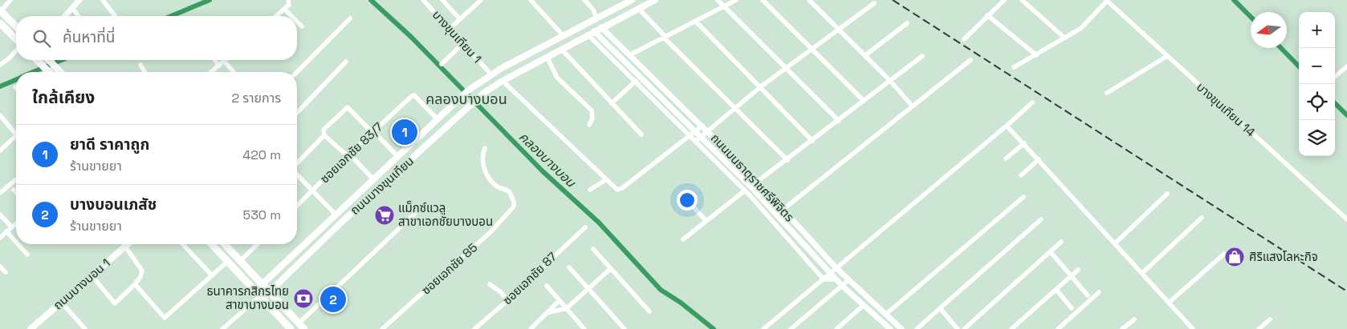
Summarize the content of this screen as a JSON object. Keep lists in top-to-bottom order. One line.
{"streets":{"main road":["ถนนบางขุนเทียน","ถนนบางบอน 1"],"street":["บางขุนเทียน 1","บางขุนเทียน 14","ซอยเอกชัย 83/7","ถนนมนธาตุราชศรีพิจิตร","ซอยเอกชัย 85","ซอยเอกชัย 87"]},"crossings":[["บางขุนเทียน 1","ถนนบางขุนเทียน"],["ซอยเอกชัย 83/7","ถนนบางขุนเทียน"],["ถนนมนธาตุราชศรีพิจิตร","ถนนบางขุนเทียน"]],"districts":["คลองบางบอน"],"water":["คลองบางบอน"],"places":{"supermarket":["แม็กซ์แวลู สาขาเอกชัยบางบอน"],"shop":["ศิริแสงโลหะกิจ"],"bank":["ธนาคารกสิกรไทย สาขาบางบอน"]},"north":"left","page":{"map_buttons":["+","−"],"search":"ค้นหาที่นี่","heading":["ใกล้เคียง","2 รายการ"],"pins":["1","2"],"list":[{"mark":"1","name":"ยาดี ราคาถูก","note":"ร้านขายยา","value":"420 m"},{"mark":"2","name":"บางบอนเภสัช","note":"ร้านขายยา","value":"530 m"}]}}
